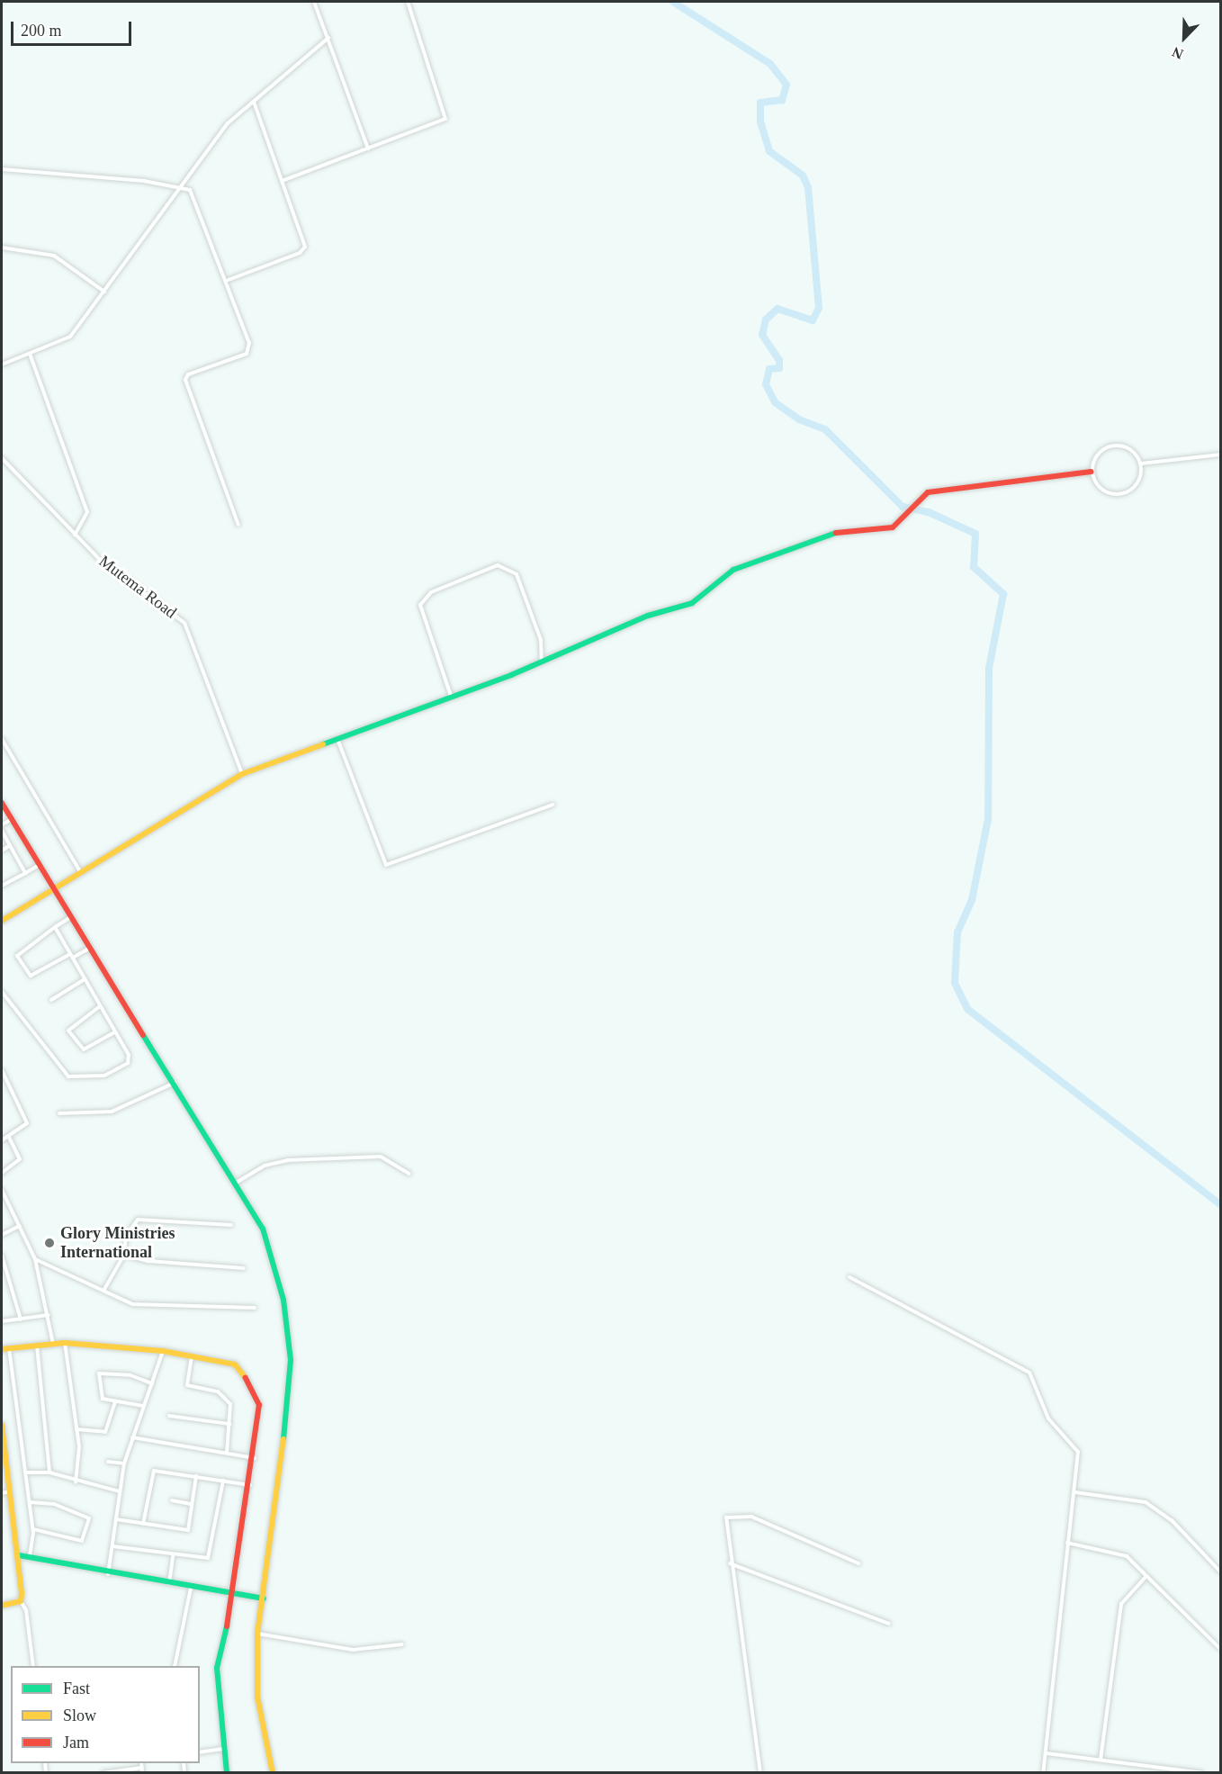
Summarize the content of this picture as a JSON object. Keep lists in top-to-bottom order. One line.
{"streets":{"street":["Mutema Road"]},"places":["Glory Ministries International"],"legend":["Fast","Slow","Jam"],"scale_bar":"200 m","north":"bottom left"}
